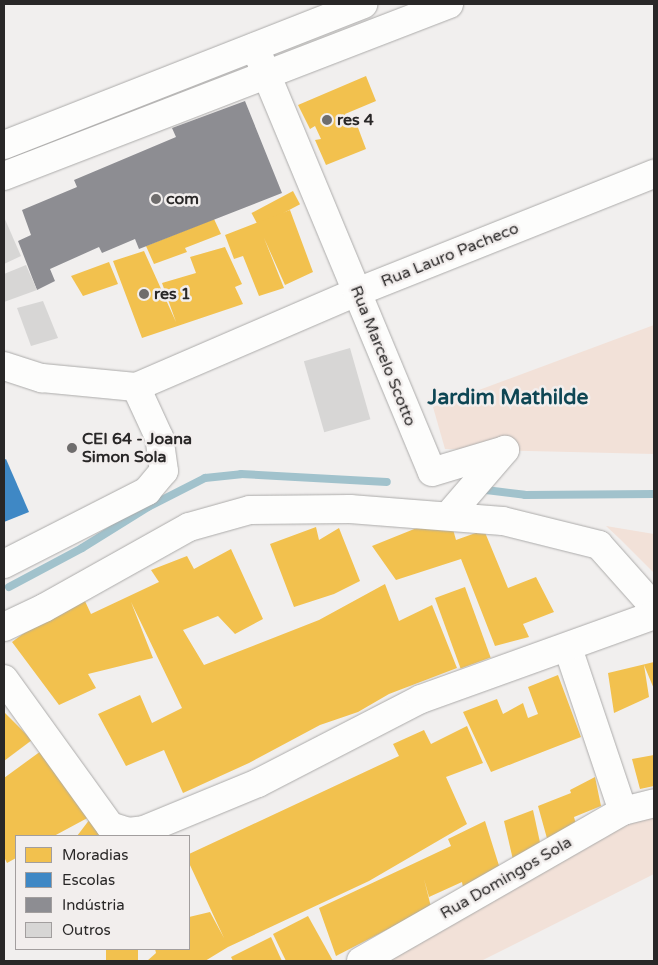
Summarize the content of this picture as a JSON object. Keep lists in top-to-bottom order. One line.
{"streets":{"street":["Rua Lauro Pacheco","Rua Marcelo Scotto","Rua Domingos Sola"]},"crossings":[["Rua Lauro Pacheco","Rua Marcelo Scotto"]],"districts":["Jardim Mathilde"],"places":["res 4","com","res 1","CEI 64 - Joana Simon Sola"],"legend":["Moradias","Escolas","Indústria","Outros"]}
